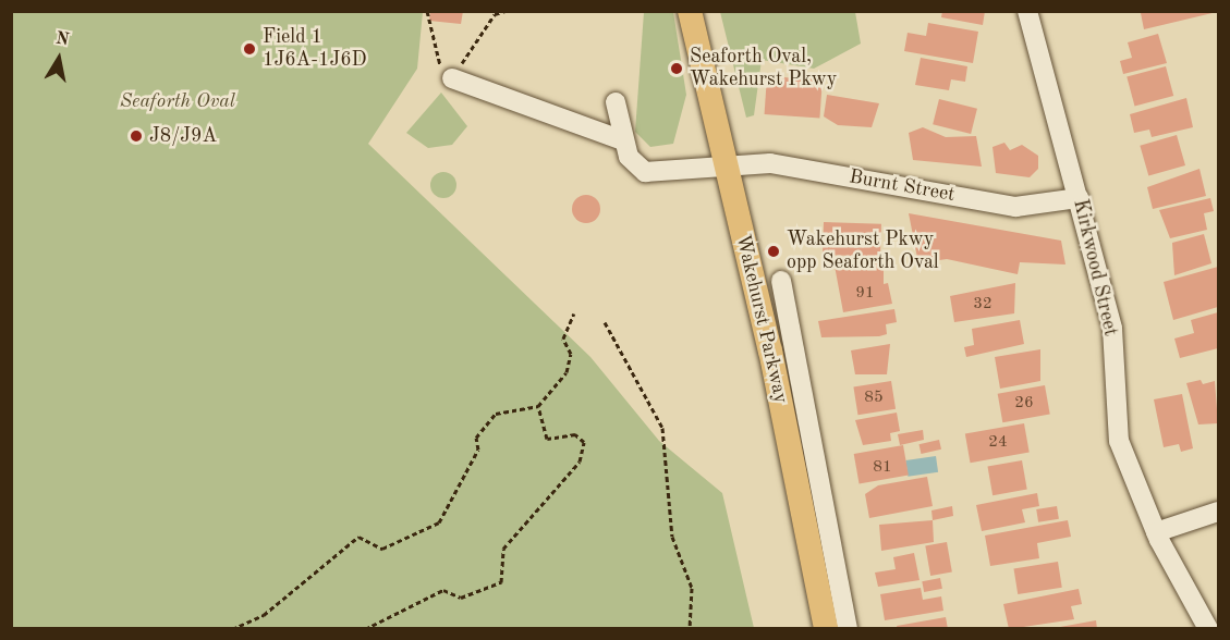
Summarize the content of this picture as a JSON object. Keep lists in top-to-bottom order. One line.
{"streets":{"main road":["Wakehurst Parkway"],"street":["Burnt Street","Kirkwood Street"]},"crossings":[["Burnt Street","Kirkwood Street"],["Burnt Street","Wakehurst Parkway"]],"parks":["Seaforth Oval"],"places":["Field 1 1J6A-1J6D","Seaforth Oval, Wakehurst Pkwy","J8/J9A","Wakehurst Pkwy opp Seaforth Oval"],"house_numbers":["91","32","85","26","24","81"],"north":"top"}
